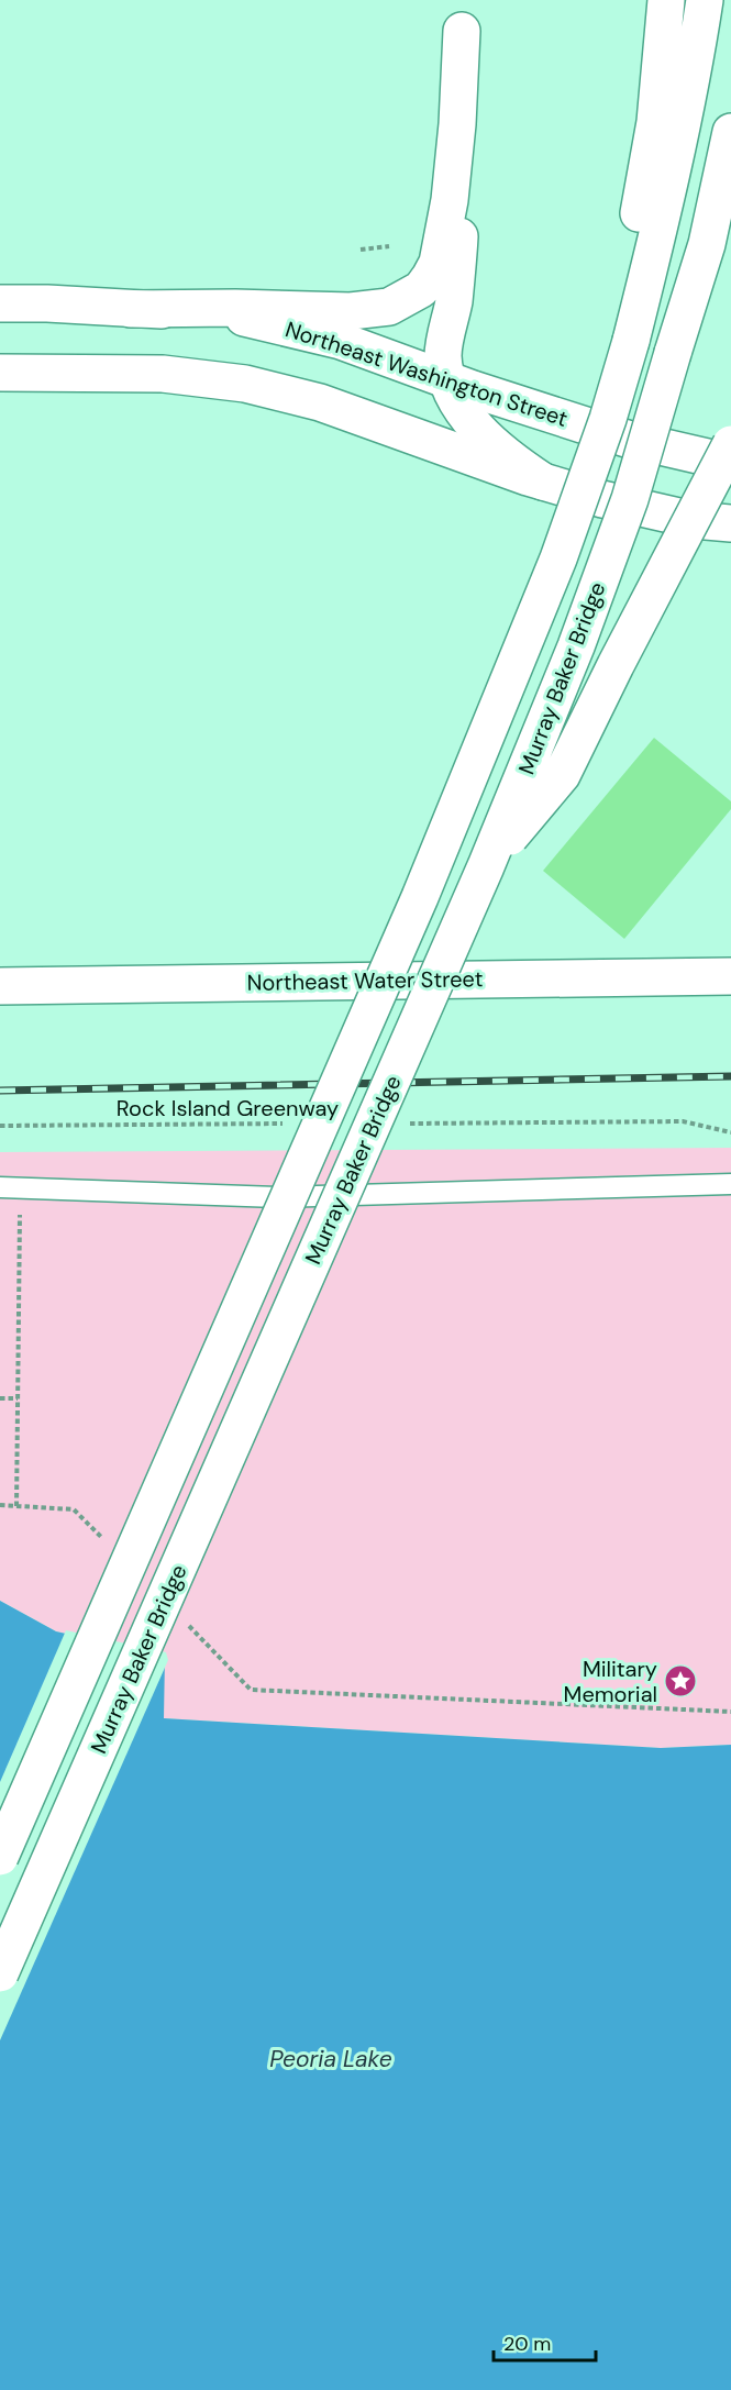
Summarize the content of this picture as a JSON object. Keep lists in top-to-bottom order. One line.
{"streets":{"main road":["Northeast Washington Street","Murray Baker Bridge","Northeast Water Street"],"path":["Rock Island Greenway"]},"water":["Peoria Lake"],"places":{"place":["Military Memorial"]},"scale_bar":"20 m"}
